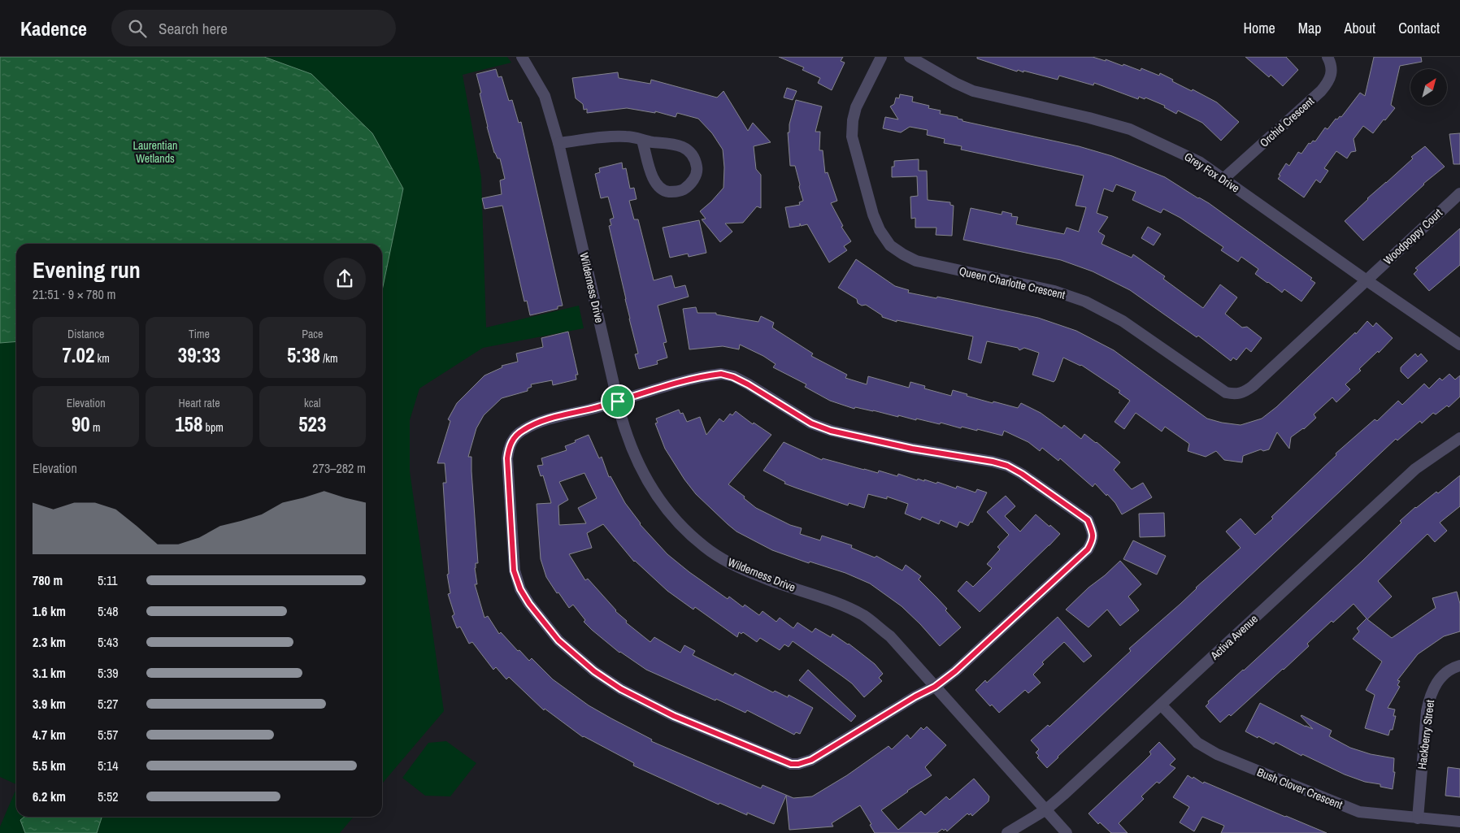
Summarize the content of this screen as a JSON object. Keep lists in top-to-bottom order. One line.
{"streets":{"street":["Orchid Crescent","Grey Fox Drive","Woodpoppy Court","Queen Charlotte Crescent","Wilderness Drive","Activa Avenue","Hackberry Street","Bush Clover Crescent"]},"crossings":[["Orchid Crescent","Grey Fox Drive"],["Grey Fox Drive","Woodpoppy Court"],["Grey Fox Drive","Queen Charlotte Crescent"],["Woodpoppy Court","Queen Charlotte Crescent"],["Wilderness Drive","Activa Avenue"],["Activa Avenue","Bush Clover Crescent"],["Hackberry Street","Bush Clover Crescent"]],"parks":["Laurentian Wetlands"],"north":"top right","page":{"header":"Kadence","search":"Search here","nav":["Home","Map","About","Contact"],"heading":["Evening run","21:51 · 9 × 780 m"],"stats":[["Distance","7.02 km"],["Time","39:33"],["Pace","5:38 /km"],["Elevation","90 m"],["Heart rate","158 bpm"],["kcal","523"]],"chart":["Elevation","273–282 m"],"list":[{"name":"780 m","note":"5:11"},{"name":"1.6 km","note":"5:48"},{"name":"2.3 km","note":"5:43"},{"name":"3.1 km","note":"5:39"},{"name":"3.9 km","note":"5:27"},{"name":"4.7 km","note":"5:57"},{"name":"5.5 km","note":"5:14"},{"name":"6.2 km","note":"5:52"}]}}
